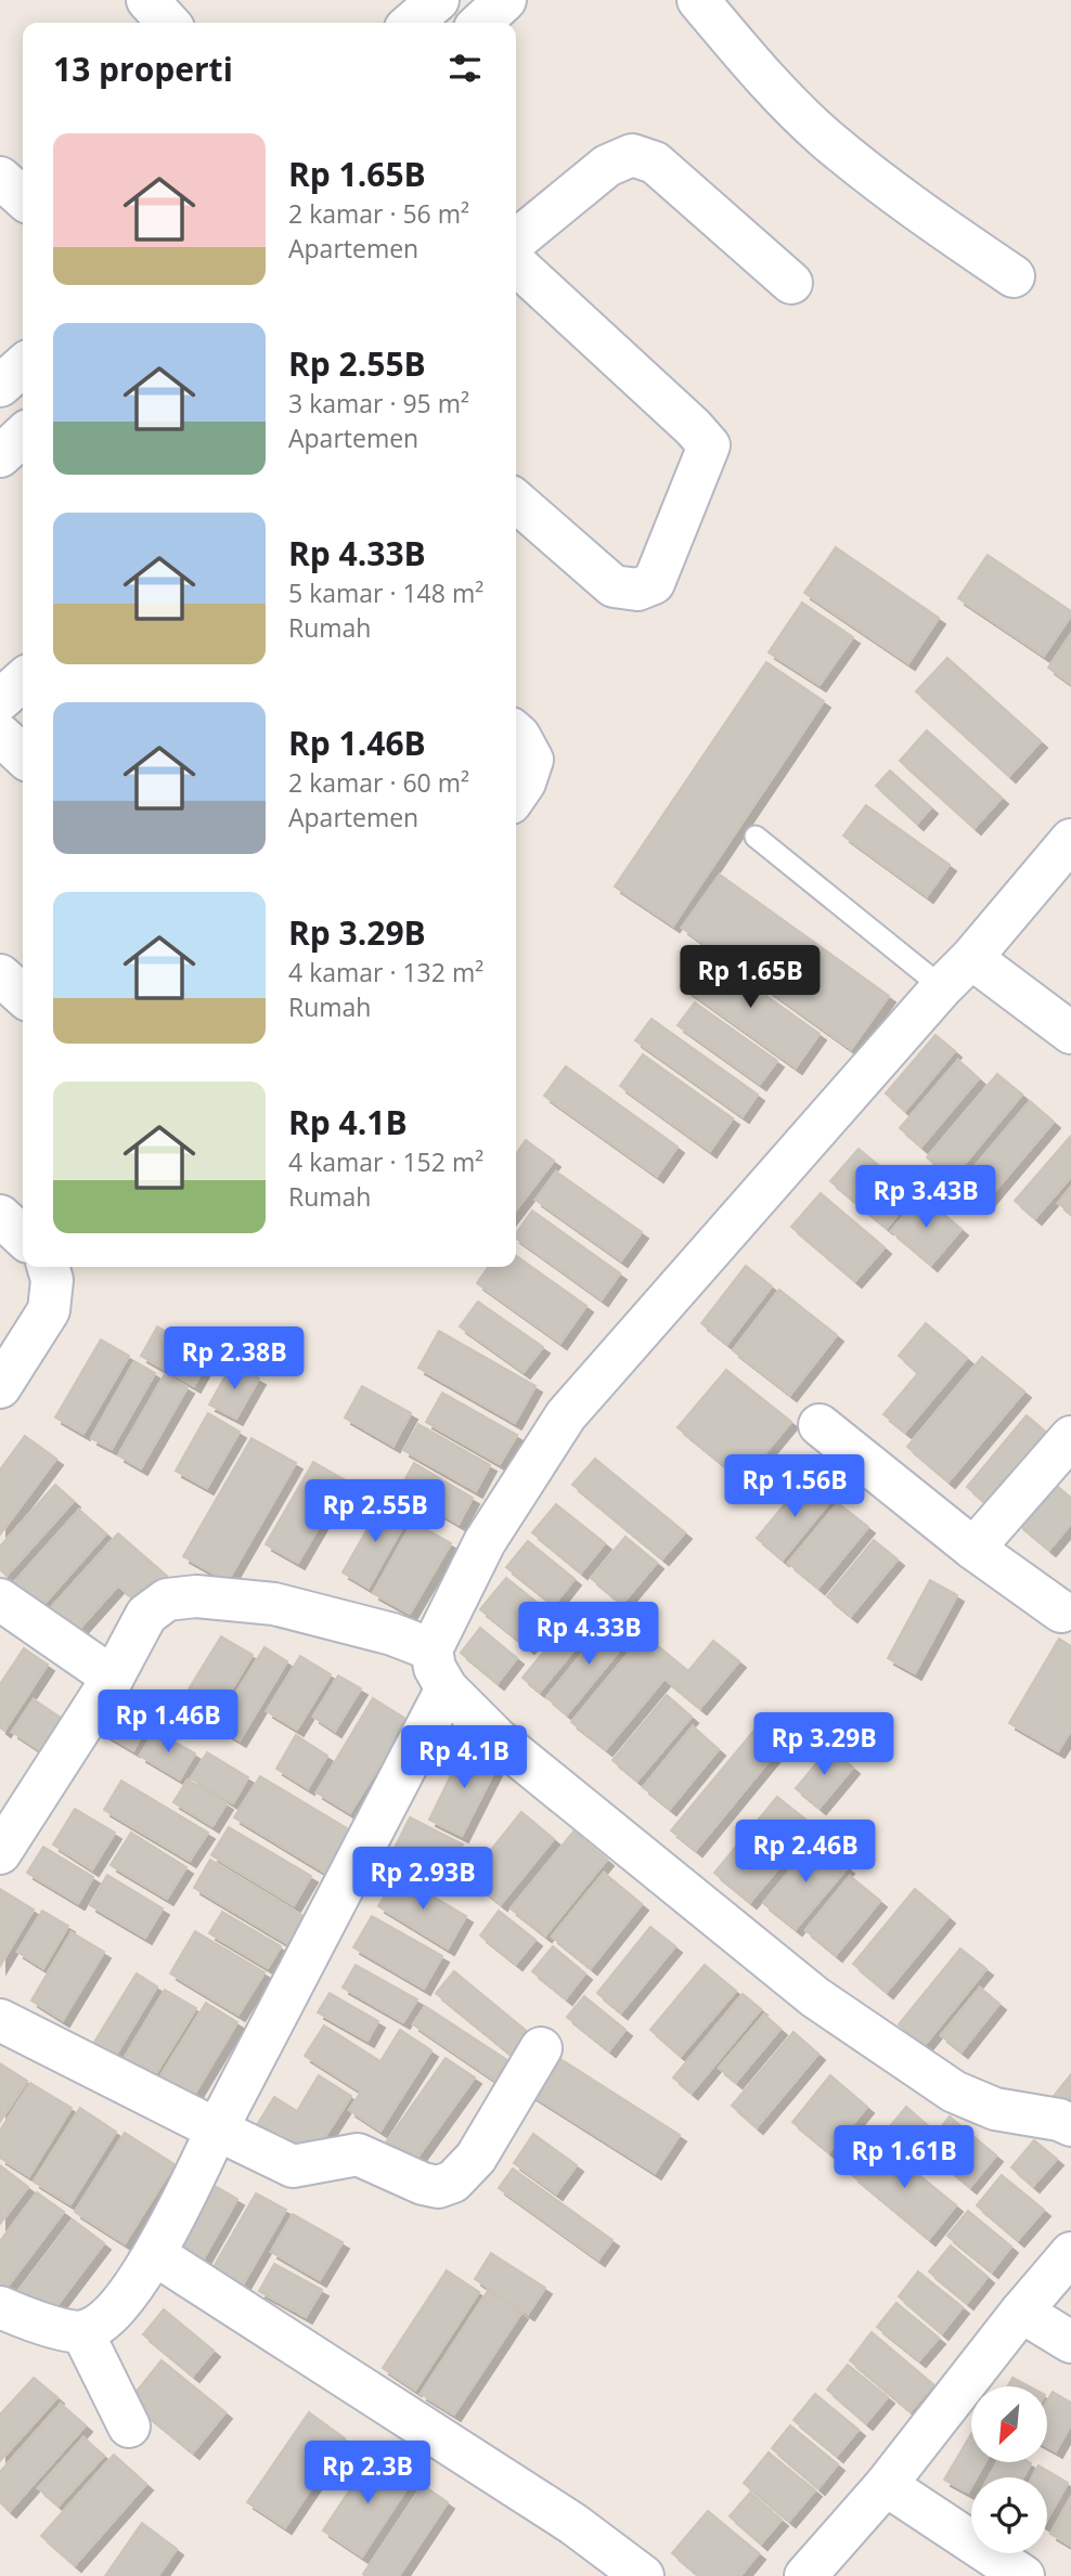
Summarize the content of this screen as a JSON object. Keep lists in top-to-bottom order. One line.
{"north":"bottom left","page":{"heading":"13 properti","list":[{"name":"Rp 1.65B","note":"2 kamar · 56 m² · Apartemen"},{"name":"Rp 2.55B","note":"3 kamar · 95 m² · Apartemen"},{"name":"Rp 4.33B","note":"5 kamar · 148 m² · Rumah"},{"name":"Rp 1.46B","note":"2 kamar · 60 m² · Apartemen"},{"name":"Rp 3.29B","note":"4 kamar · 132 m² · Rumah"},{"name":"Rp 4.1B","note":"4 kamar · 152 m² · Rumah"}],"price":["Rp 1.65B","Rp 3.43B","Rp 2.38B","Rp 1.56B","Rp 2.55B","Rp 4.33B","Rp 1.46B","Rp 3.29B","Rp 4.1B","Rp 2.46B","Rp 2.93B","Rp 1.61B","Rp 2.3B"]}}
